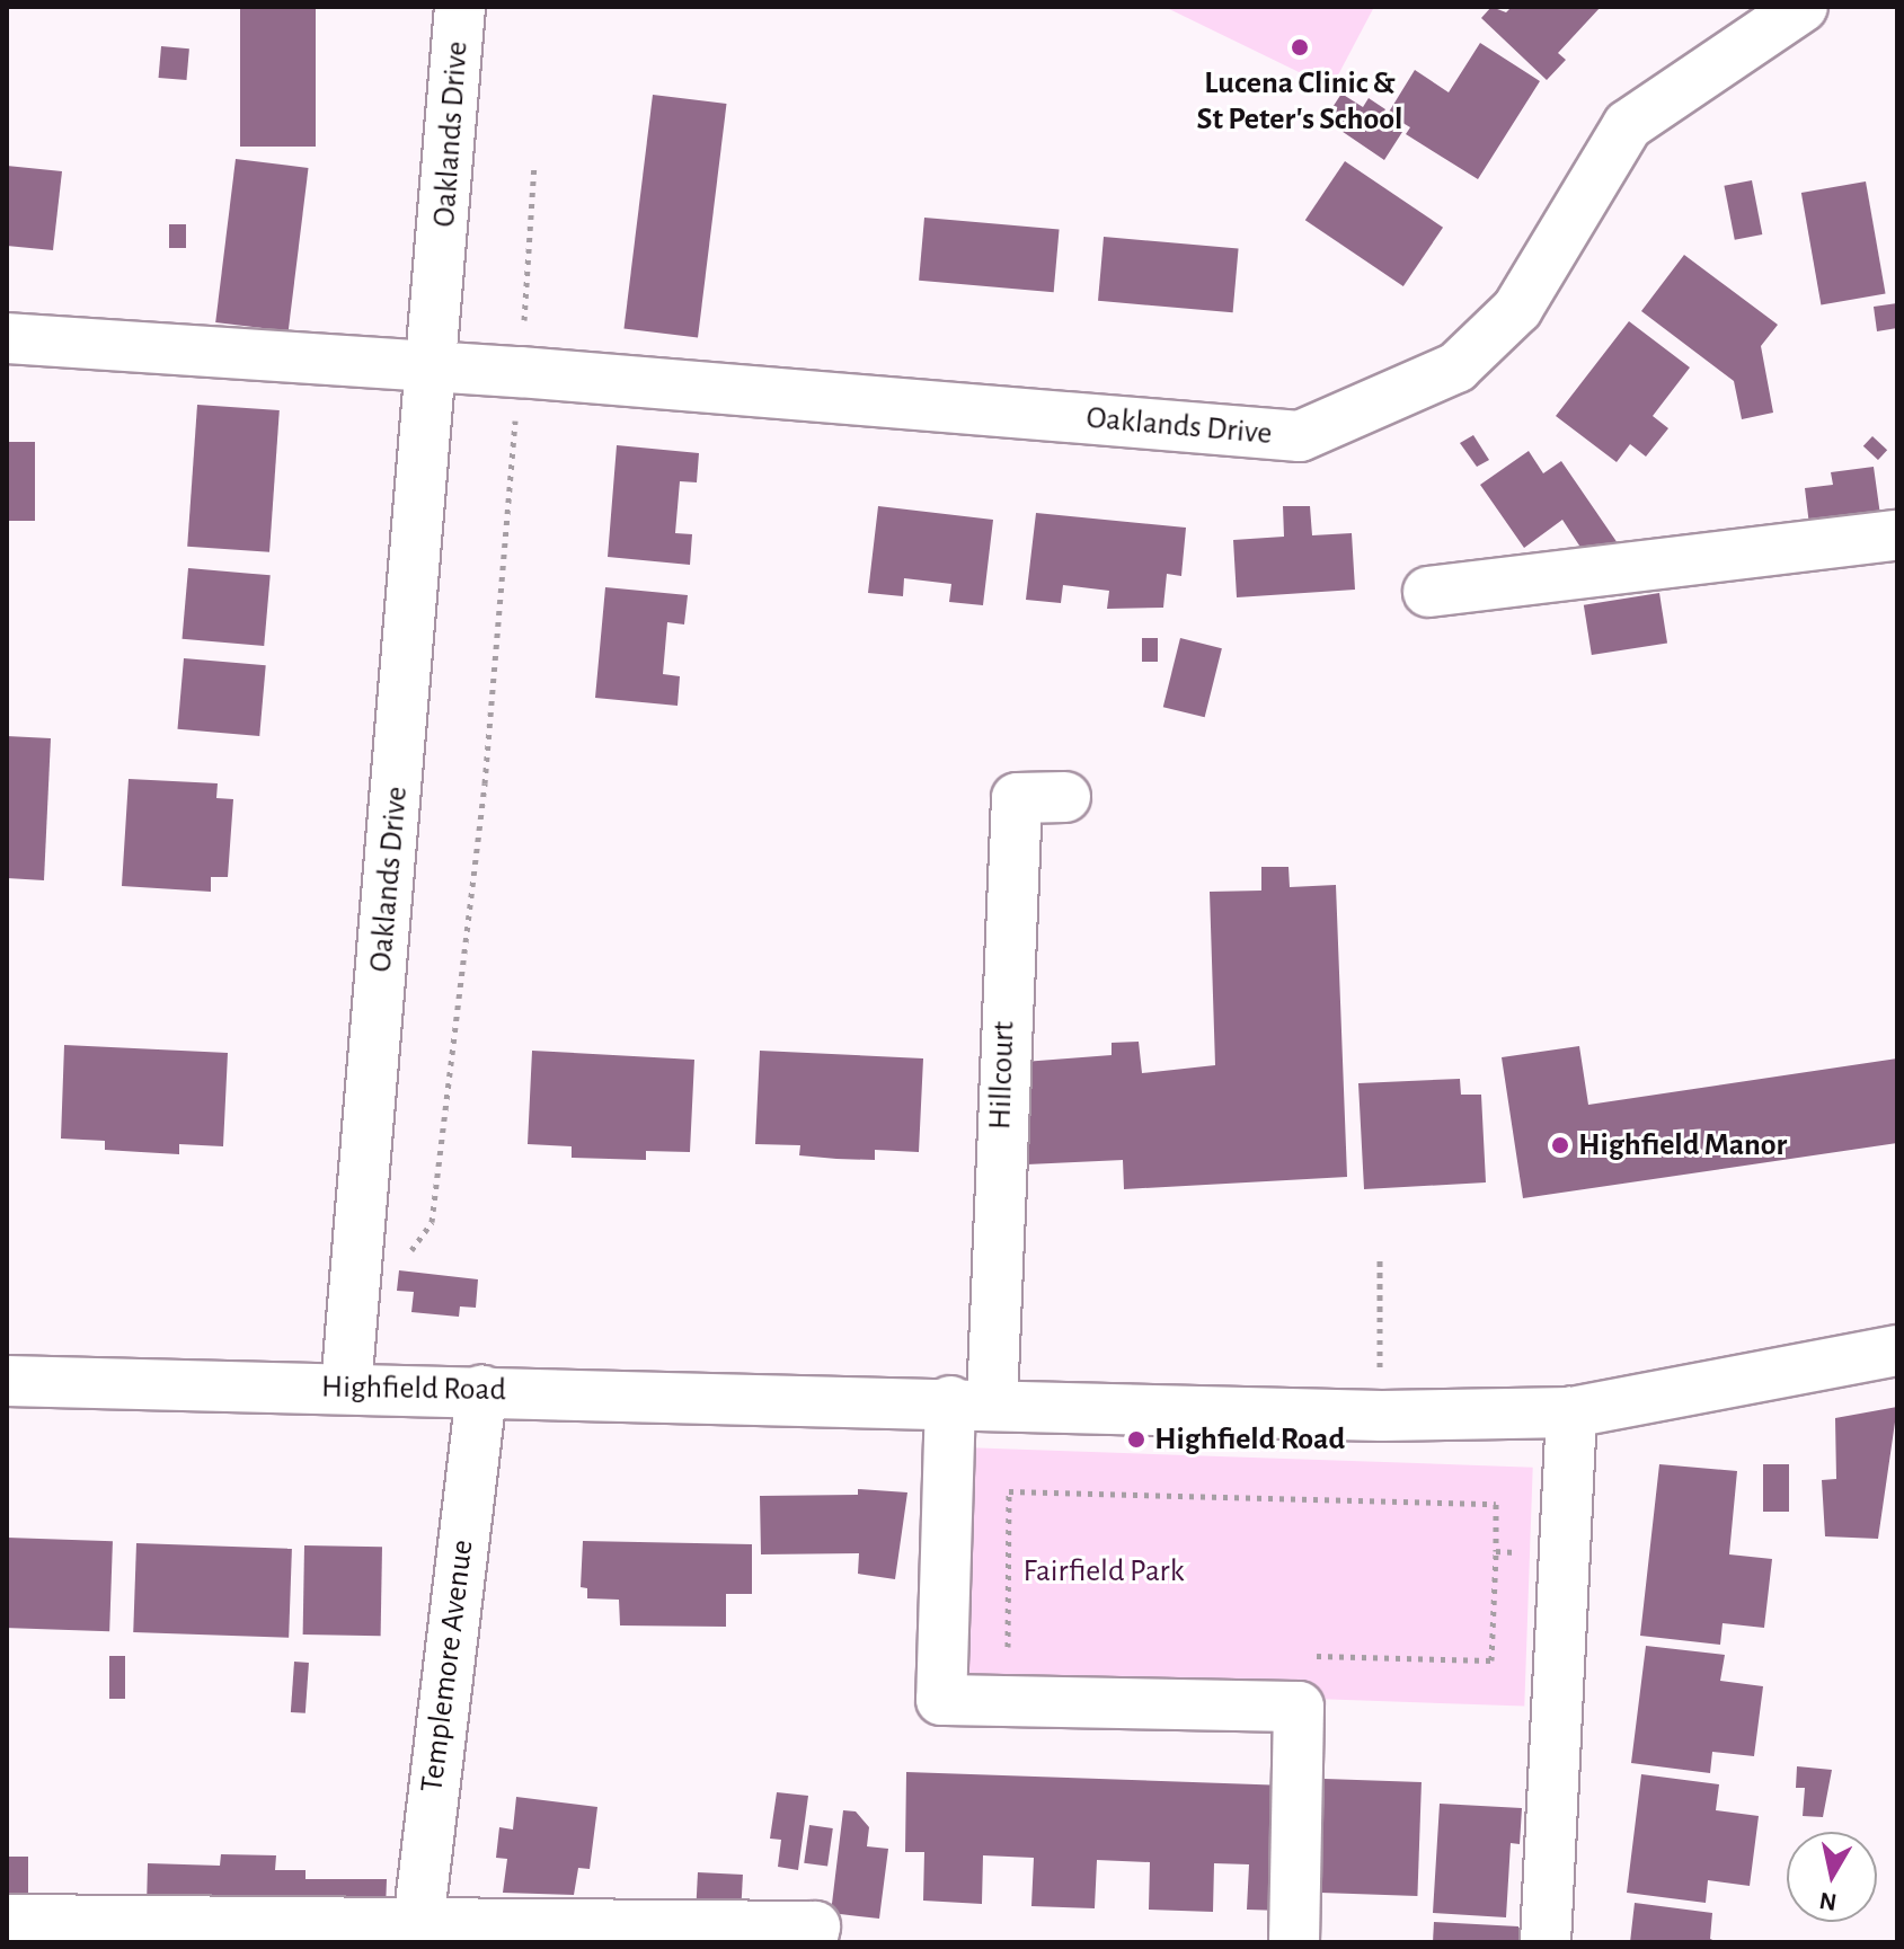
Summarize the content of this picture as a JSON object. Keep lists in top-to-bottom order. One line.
{"streets":{"street":["Oaklands Drive","Hillcourt","Highfield Road","Templemore Avenue"]},"crossings":[["Oaklands Drive","Highfield Road"],["Hillcourt","Highfield Road"],["Highfield Road","Templemore Avenue"]],"parks":["Fairfield Park"],"places":["Lucena Clinic & St Peter's School","Highfield Manor","Highfield Road"],"north":"bottom"}
